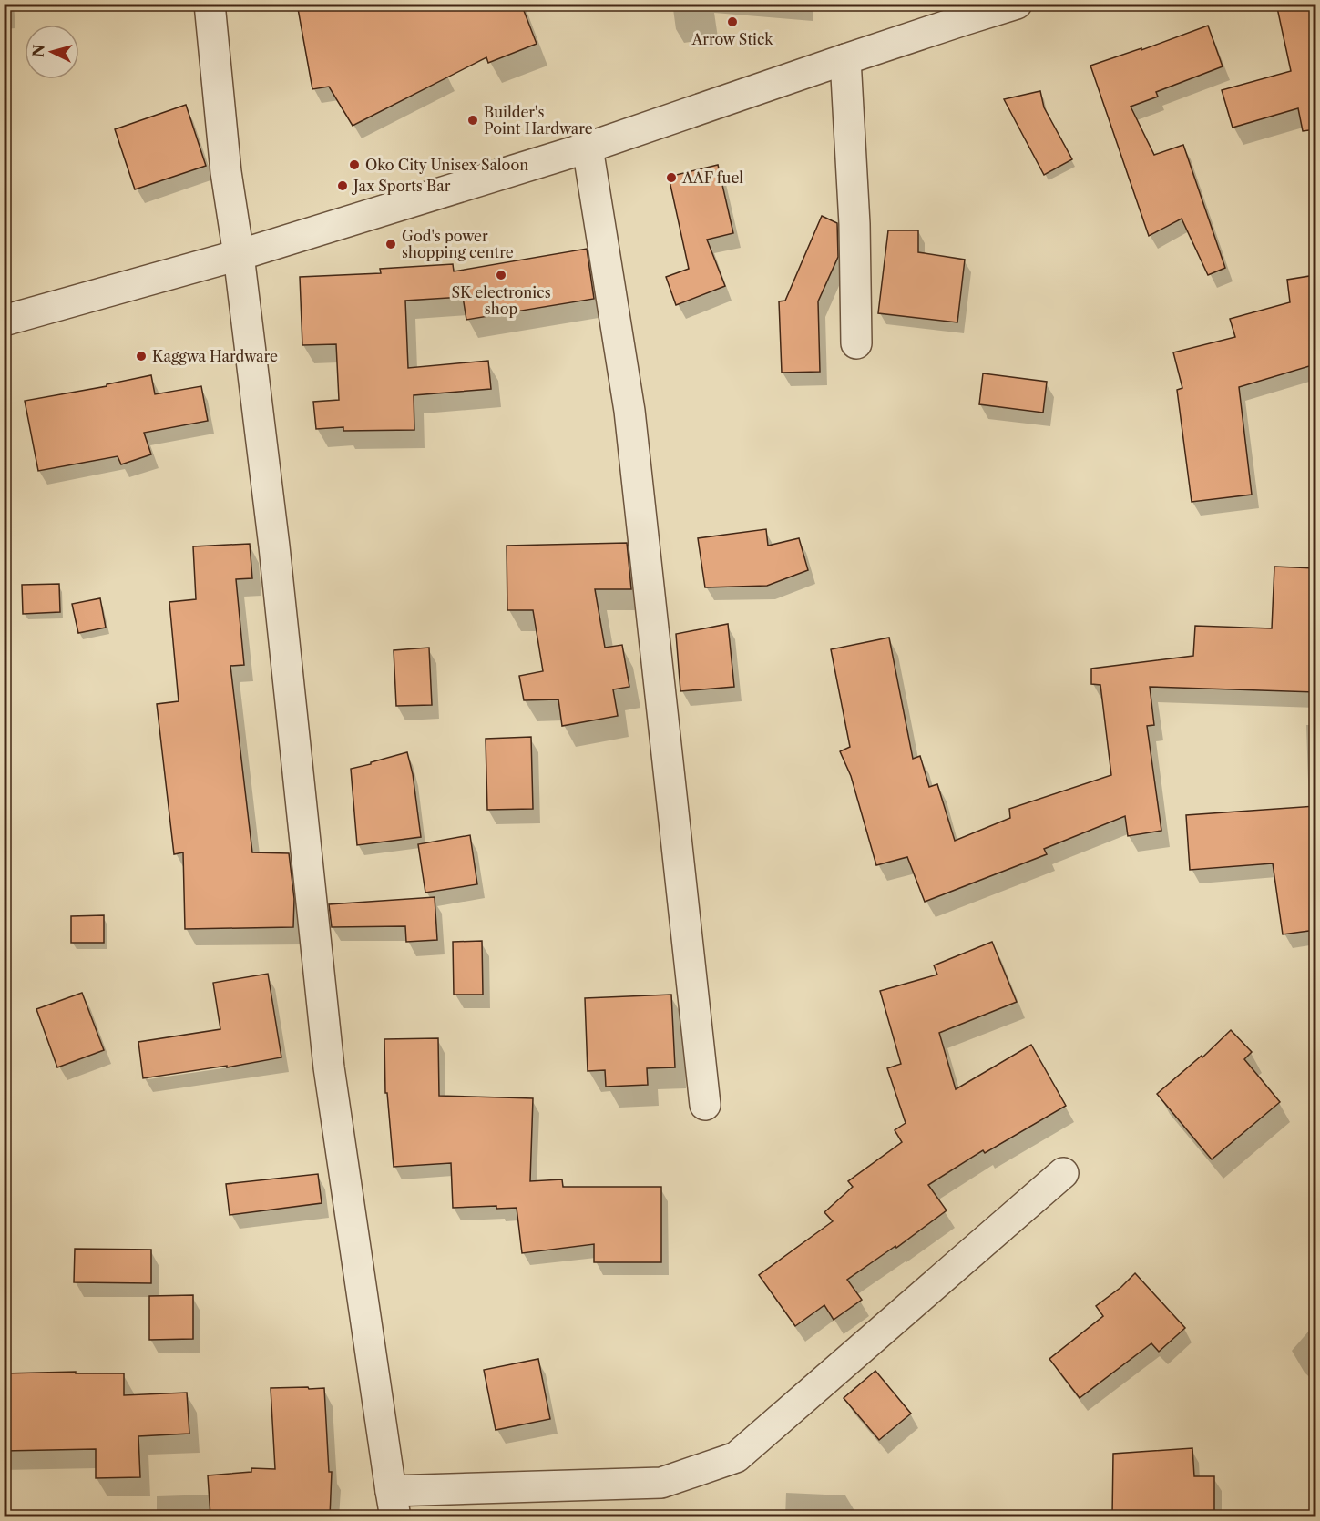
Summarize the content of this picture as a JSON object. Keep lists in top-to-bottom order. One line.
{"places":["Arrow Stick","Builder's Point Hardware","Oko City Unisex Saloon","AAF fuel","Jax Sports Bar","God's power shopping centre","SK electronics shop","Kaggwa Hardware"],"north":"left"}
